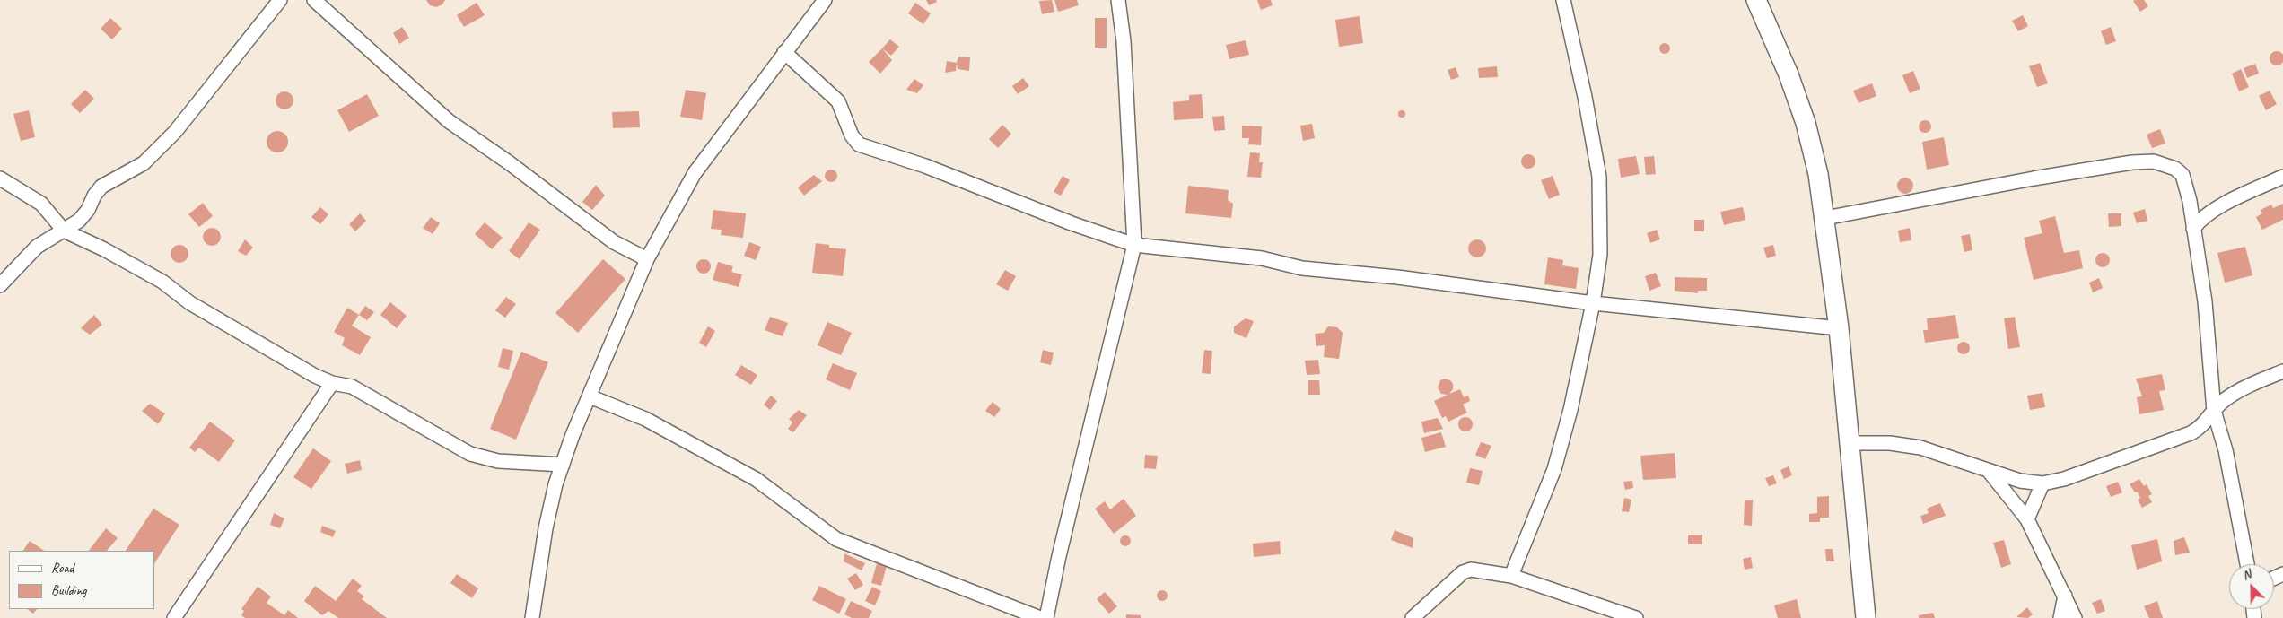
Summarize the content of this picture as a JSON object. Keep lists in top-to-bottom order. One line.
{"legend":["Road","Building"],"north":"top left"}
